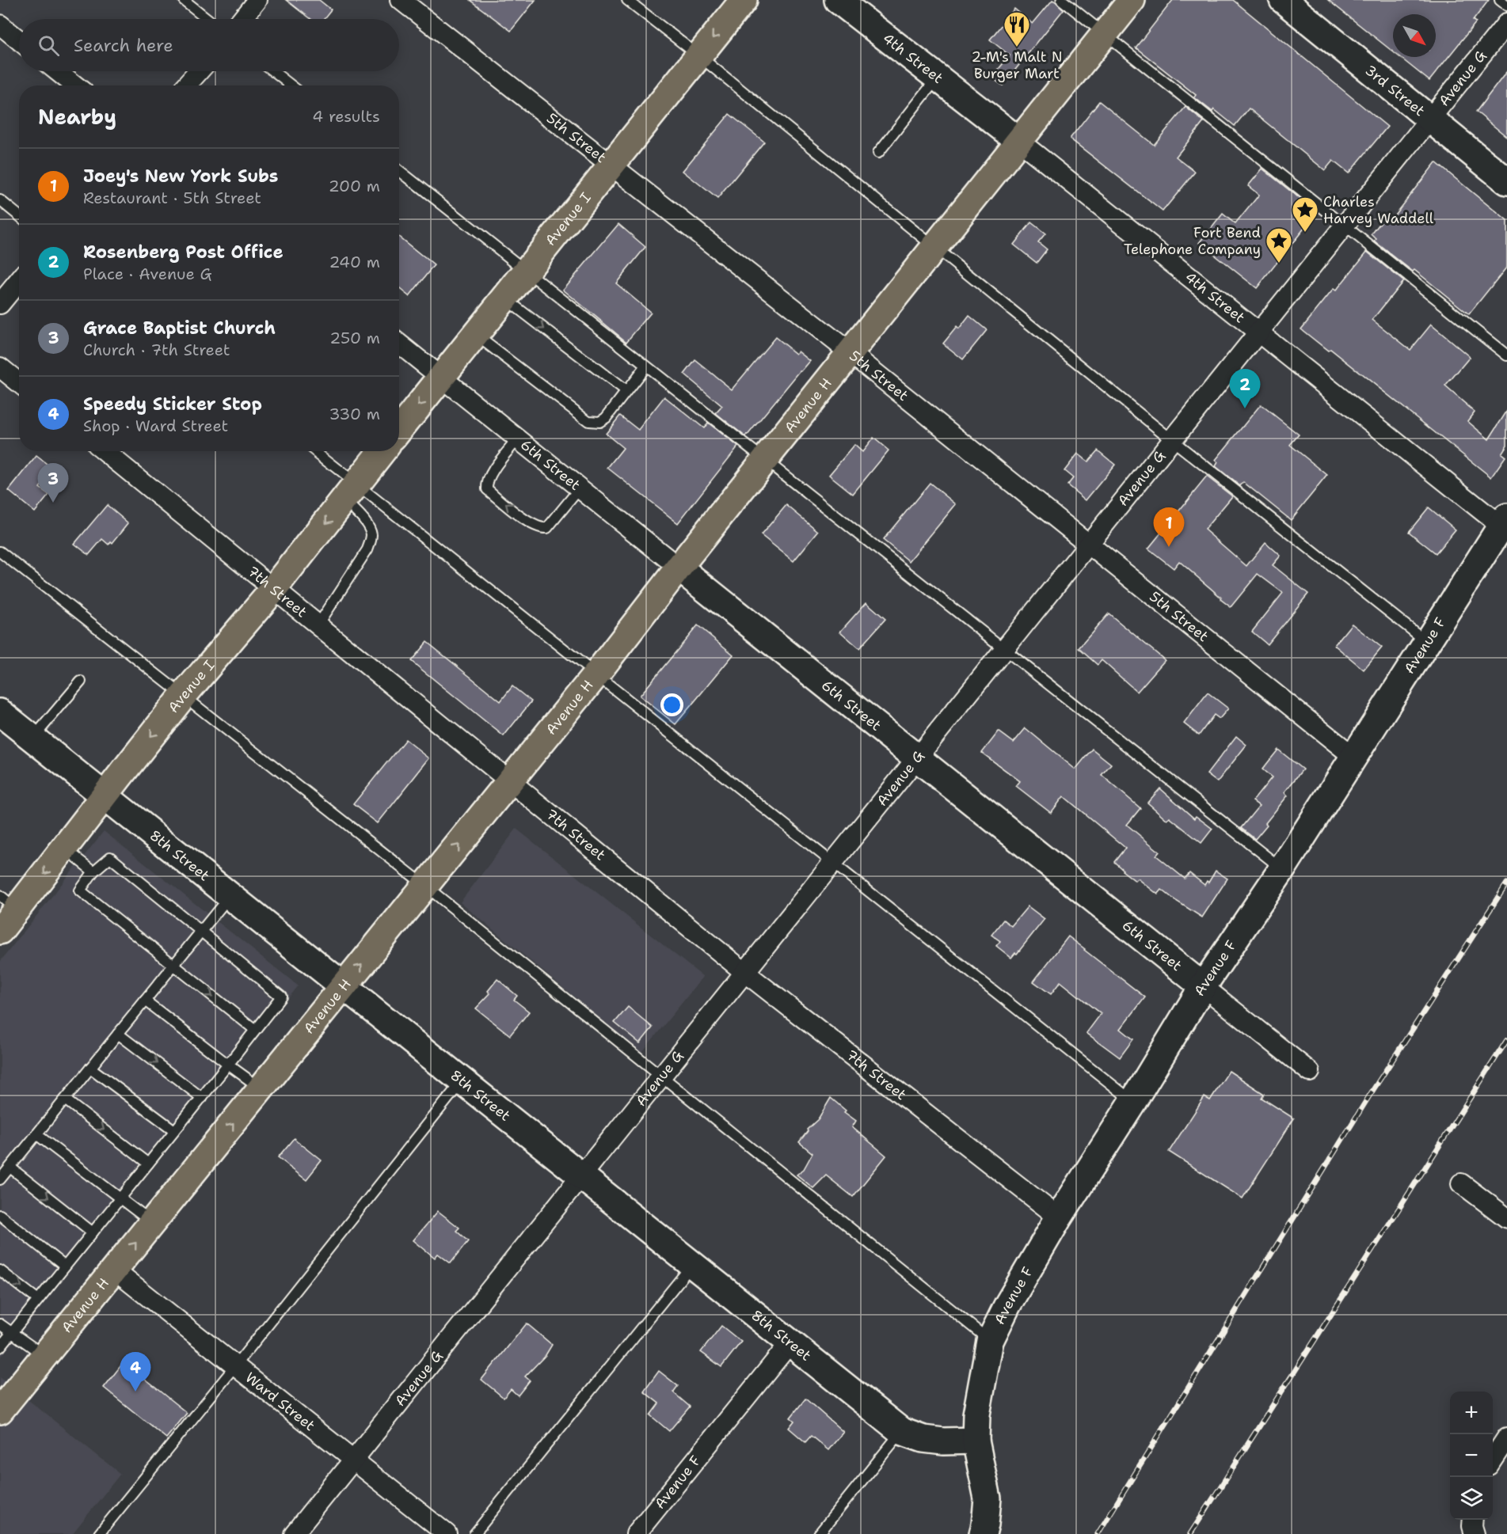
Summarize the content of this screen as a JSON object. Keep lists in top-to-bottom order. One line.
{"streets":{"main road":["Avenue I","Avenue H"],"street":["4th Street","Avenue G","3rd Street","5th Street","6th Street","7th Street","Avenue F","8th Street","Ward Street"]},"crossings":[["4th Street","Avenue G"],["4th Street","Avenue H"],["4th Street","Avenue F"],["Avenue G","3rd Street"],["Avenue G","5th Street"],["Avenue G","6th Street"],["Avenue G","7th Street"],["Avenue G","8th Street"],["Avenue G","Ward Street"],["5th Street","Avenue I"],["5th Street","Avenue H"],["5th Street","Avenue F"],["Avenue I","6th Street"],["Avenue I","7th Street"],["Avenue I","8th Street"],["Avenue H","6th Street"],["Avenue H","7th Street"],["Avenue H","8th Street"],["Avenue H","Ward Street"],["6th Street","Avenue F"],["7th Street","Avenue F"],["Avenue F","8th Street"]],"one_way":["Avenue I"],"places":{"restaurant":["2-M's Malt N Burger Mart"],"place":["Charles Harvey Waddell","Fort Bend Telephone Company"]},"north":"bottom right","page":{"search":"Search here","heading":["Nearby","4 results"],"list":[{"mark":"1","name":"Joey's New York Subs","note":"Restaurant · 5th Street","value":"200 m"},{"mark":"2","name":"Rosenberg Post Office","note":"Place · Avenue G","value":"240 m"},{"mark":"3","name":"Grace Baptist Church","note":"Church · 7th Street","value":"250 m"},{"mark":"4","name":"Speedy Sticker Stop","note":"Shop · Ward Street","value":"330 m"}],"pins":["2","3","1","4"],"map_buttons":["+","−"]}}
